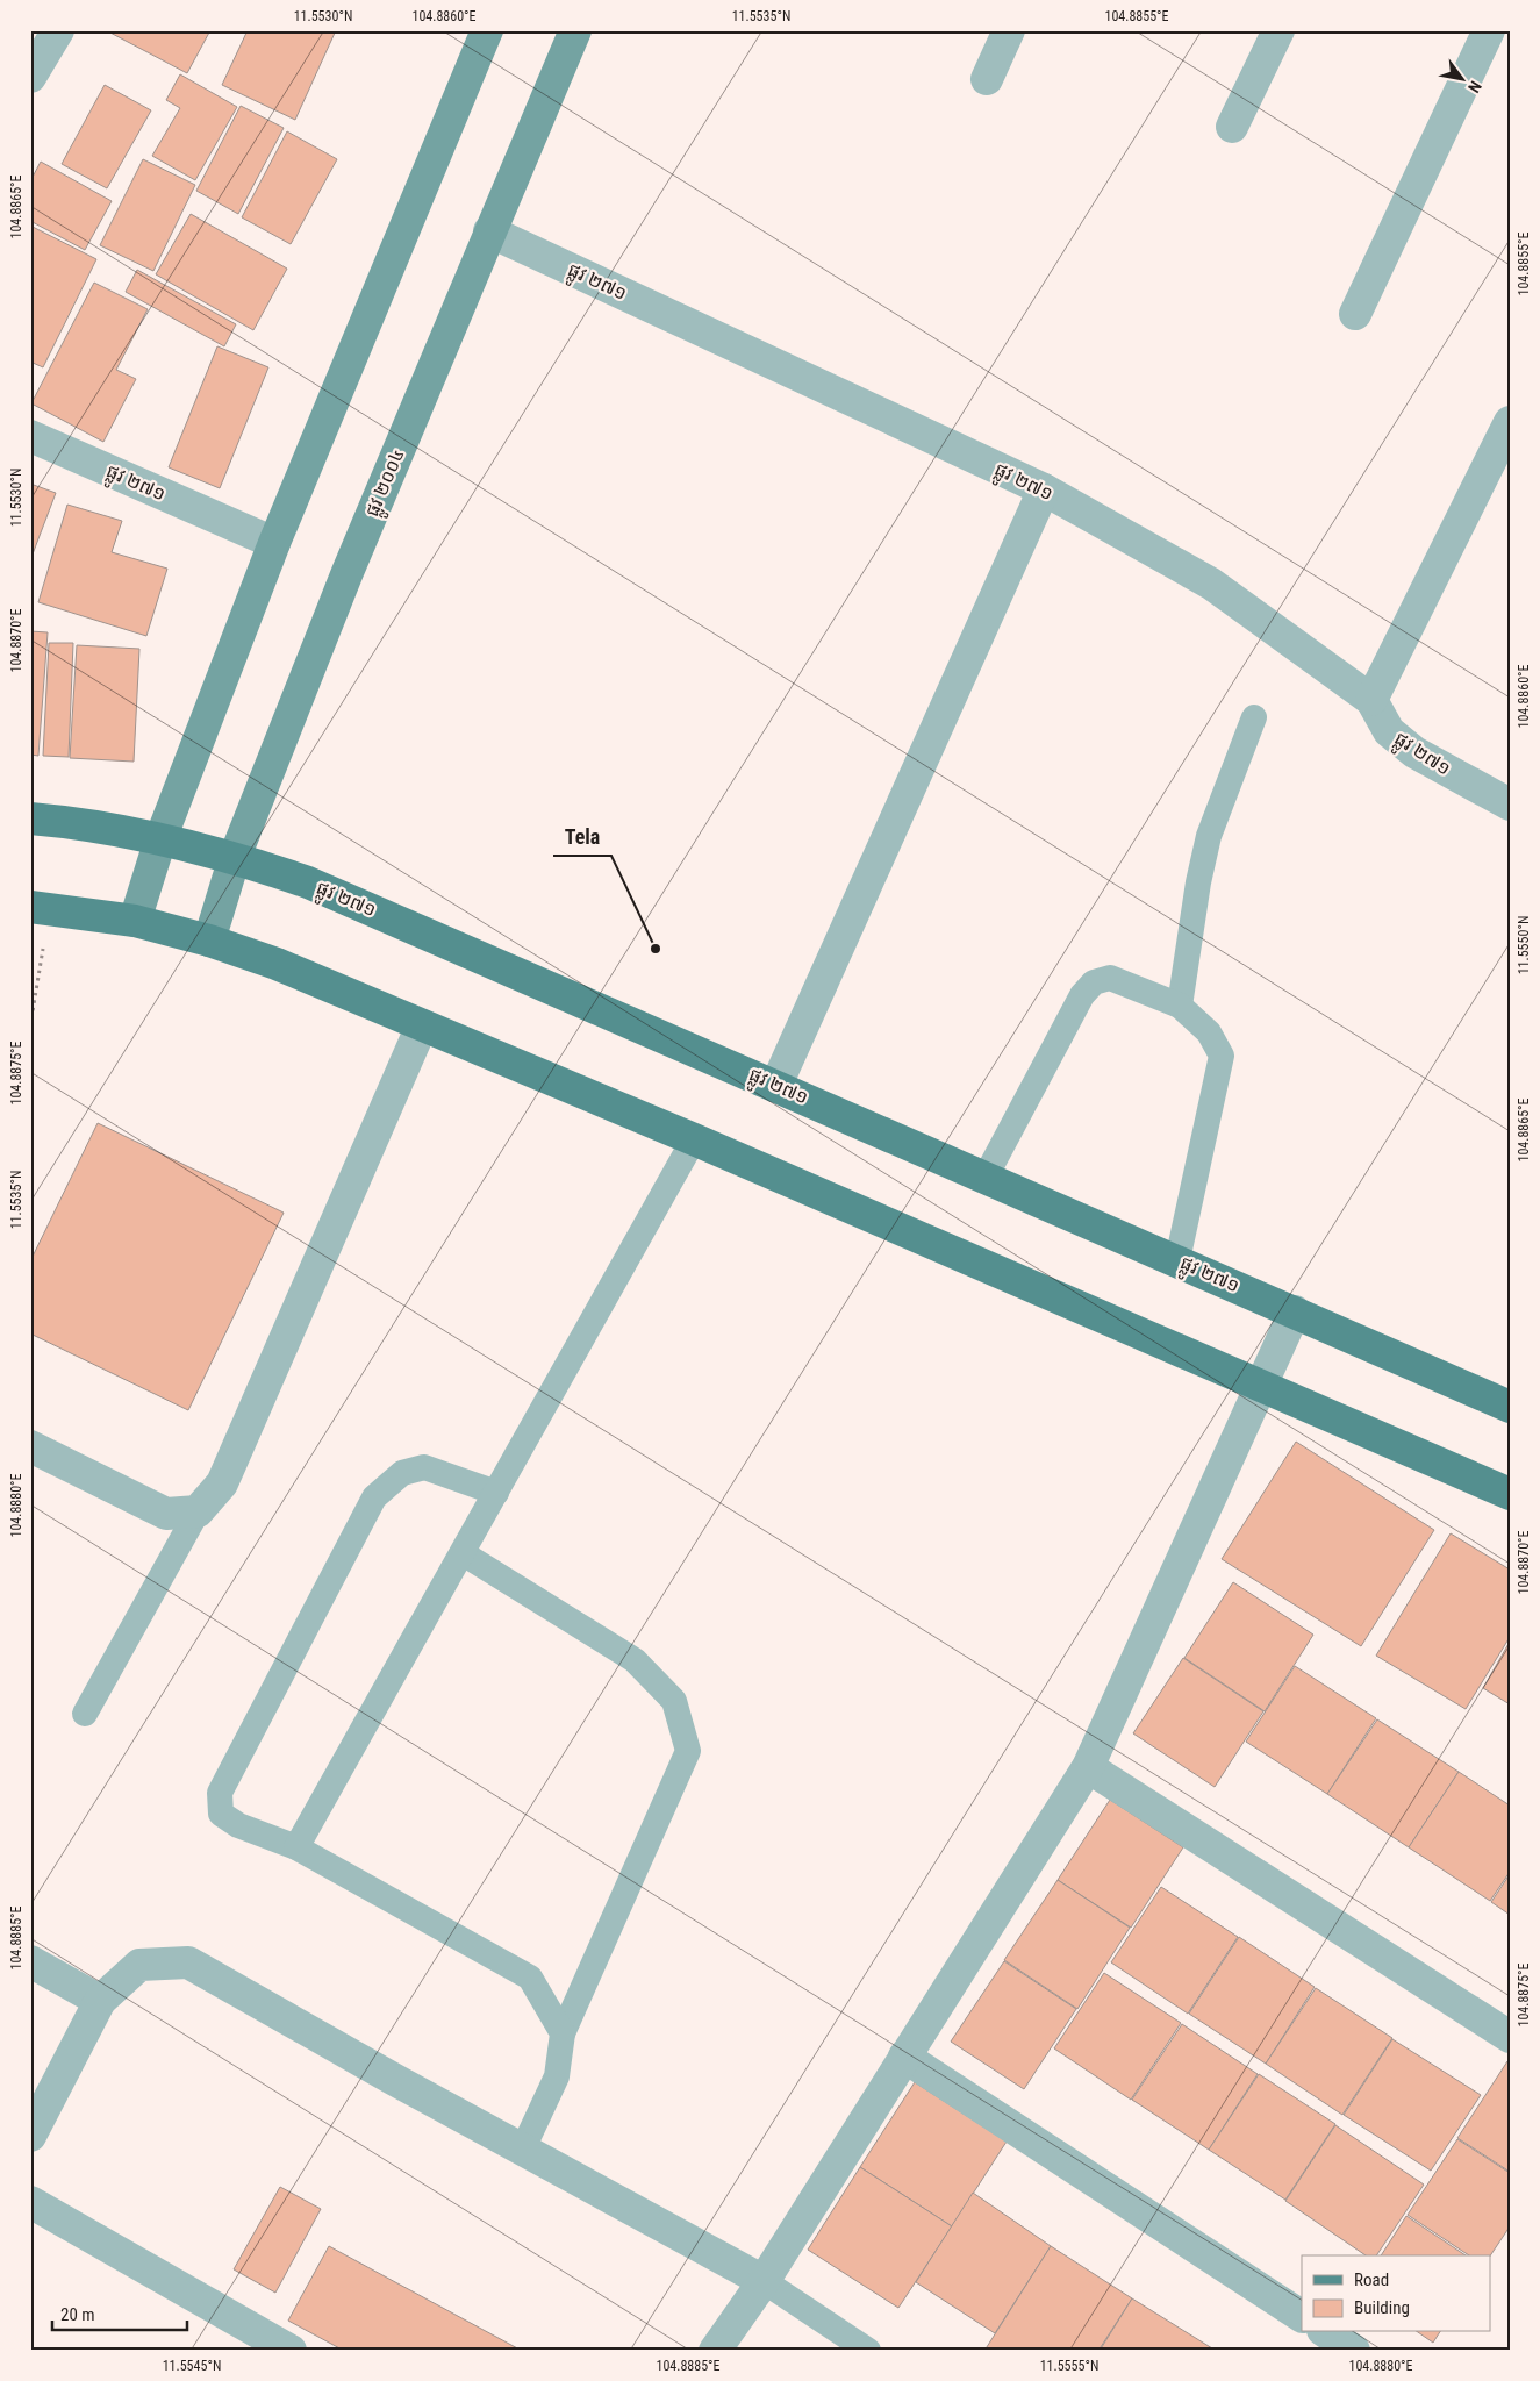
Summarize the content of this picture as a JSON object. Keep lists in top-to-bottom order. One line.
{"streets":{"main road":["ផ្លូវ ២៧១","ផ្លូវ ២០០៤"]},"crossings":[["ផ្លូវ ២៧១","ផ្លូវ ២០០៤"]],"places":["Tela"],"legend":["Road","Building"],"scale_bar":"20 m","north":"bottom right","coordinates":["11.5530°N","104.8860°E","11.5535°N","104.8855°E","104.8865°E","104.8870°E","11.5550°N","104.8875°E","104.8880°E","104.8885°E","11.5545°N","11.5555°N"]}
